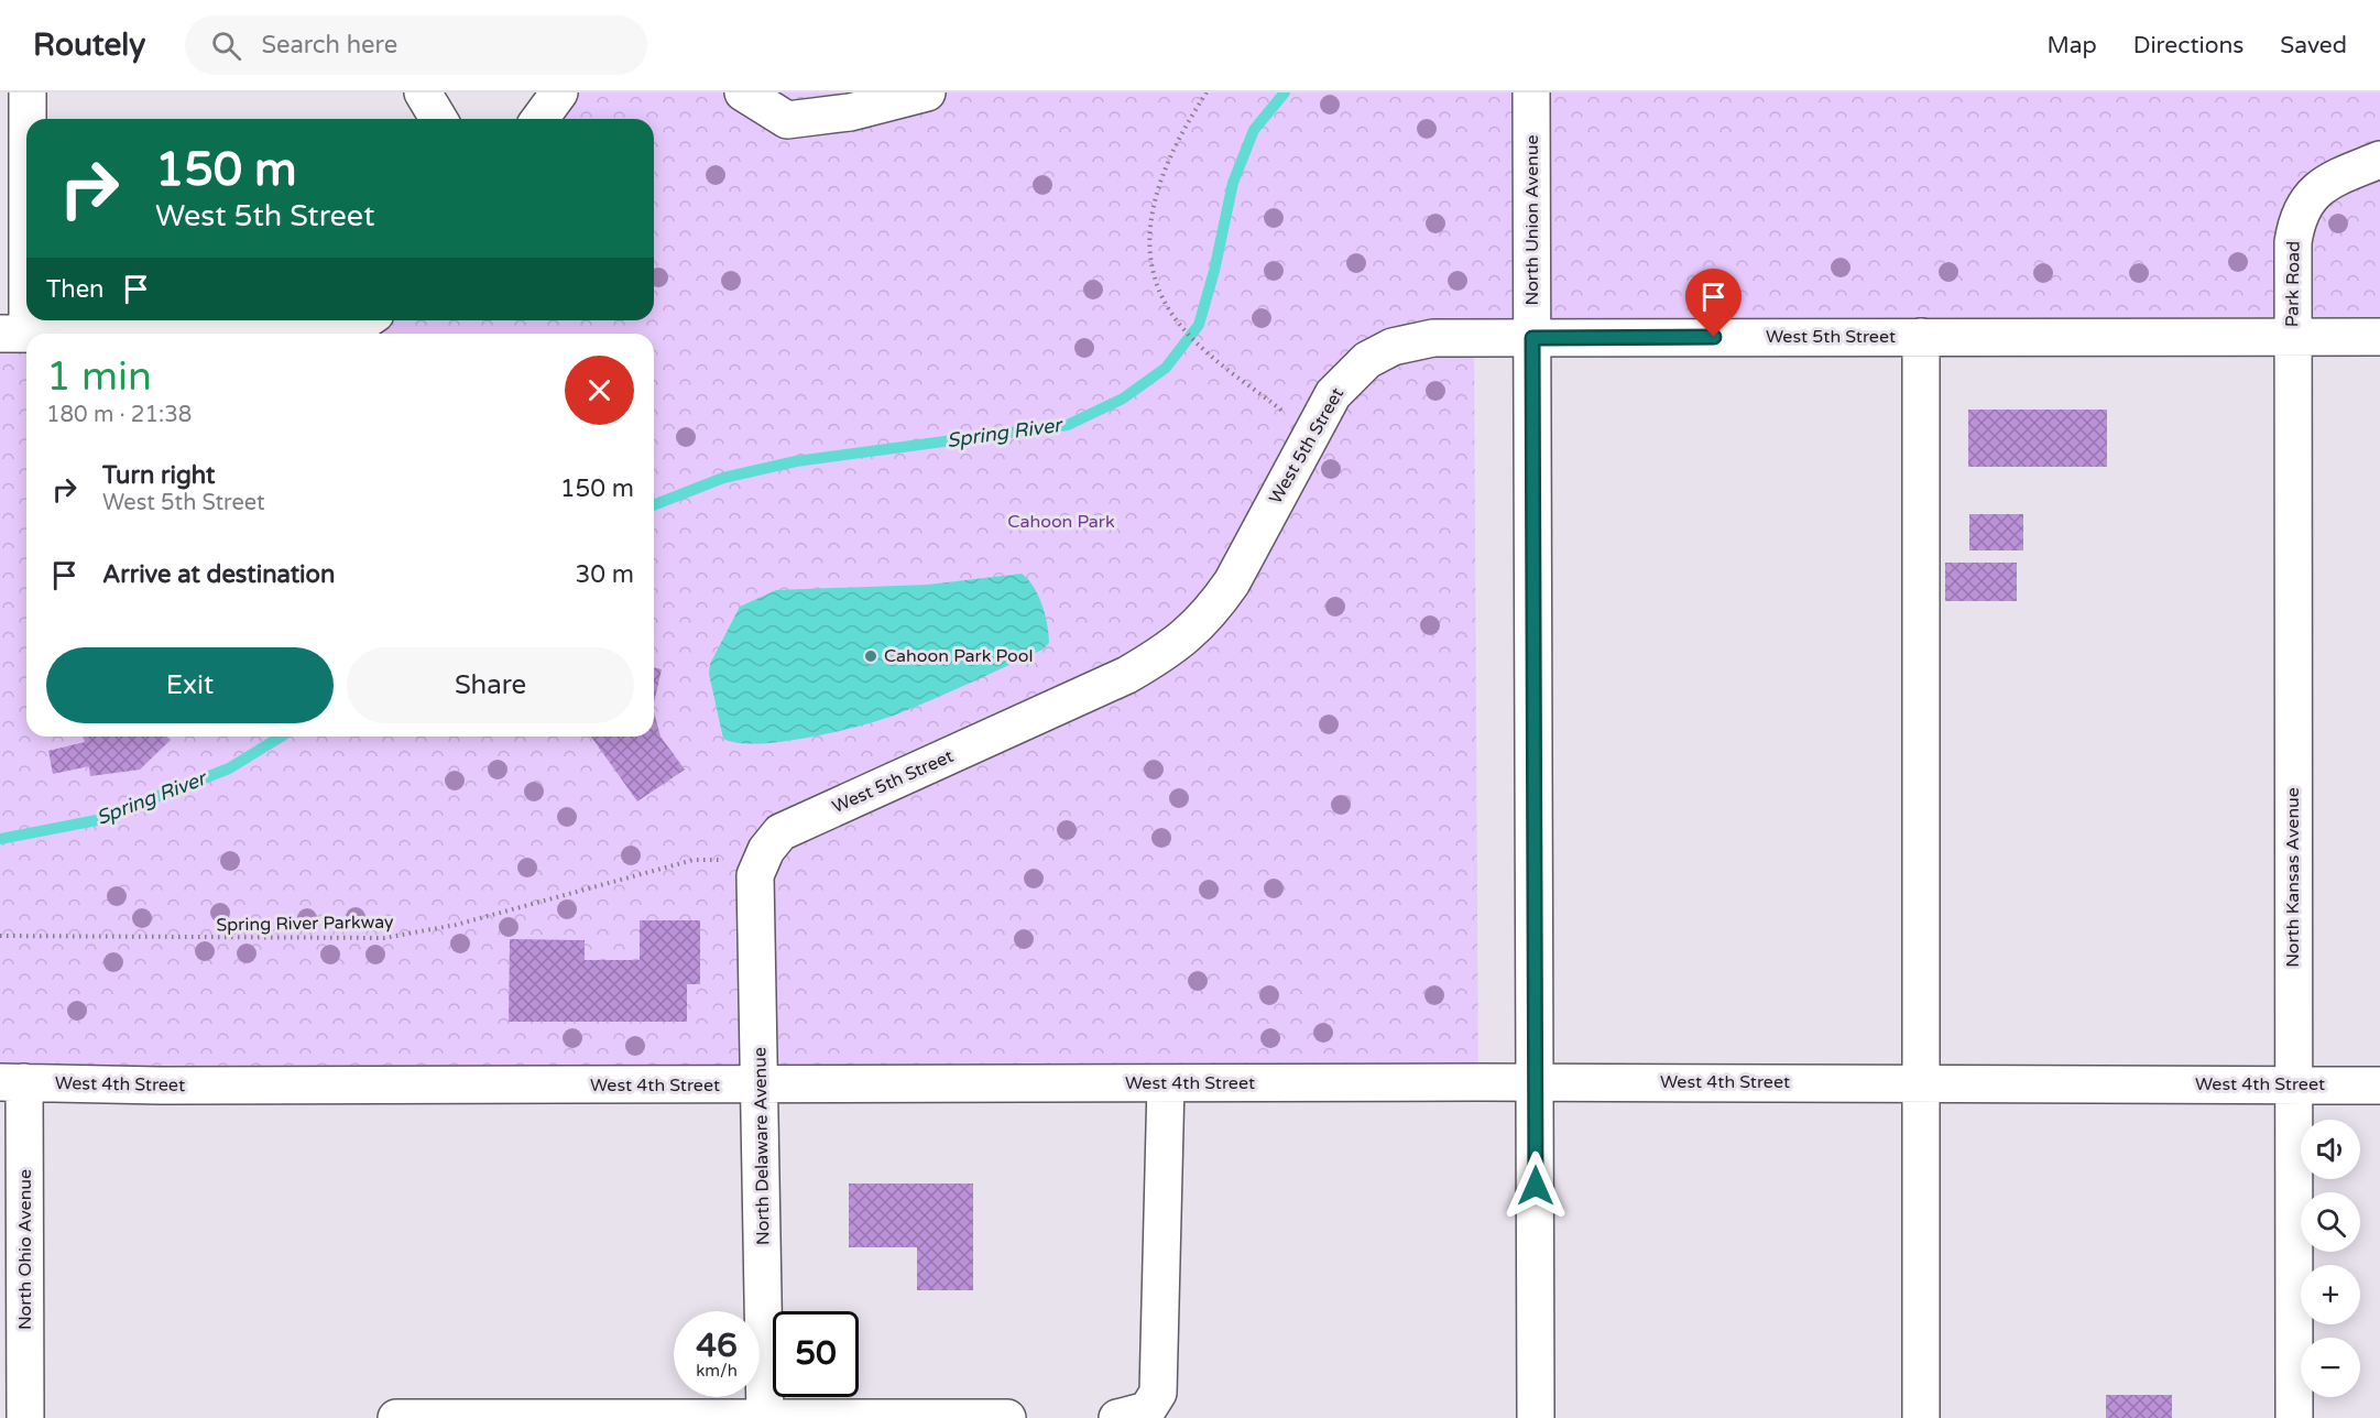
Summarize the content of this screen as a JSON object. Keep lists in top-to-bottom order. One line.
{"streets":{"street":["North Union Avenue","Park Road","West 5th Street","North Kansas Avenue","West 4th Street","North Delaware Avenue","North Ohio Avenue"],"path":["Spring River Parkway"]},"crossings":[["North Union Avenue","West 5th Street"],["North Union Avenue","West 4th Street"],["Park Road","West 5th Street"],["Park Road","North Kansas Avenue"],["West 5th Street","North Kansas Avenue"],["West 5th Street","Spring River Parkway"],["West 5th Street","North Delaware Avenue"],["North Kansas Avenue","West 4th Street"],["Spring River Parkway","North Delaware Avenue"],["West 4th Street","North Delaware Avenue"],["West 4th Street","North Ohio Avenue"]],"water":["Spring River"],"parks":["Cahoon Park"],"places":["Cahoon Park Pool"],"page":{"header":"Routely","search":"Search here","nav":["Map","Directions","Saved"],"turn":["150 m","West 5th Street"],"then":"Then","heading":["1 min","180 m · 21:38"],"list":[{"name":"Turn right","note":"West 5th Street","value":"150 m"},{"name":"Arrive at destination","value":"30 m"}],"buttons":["Exit","Share"],"map_buttons":["+","−"],"speed":"46 km/h","limit":"50"}}
